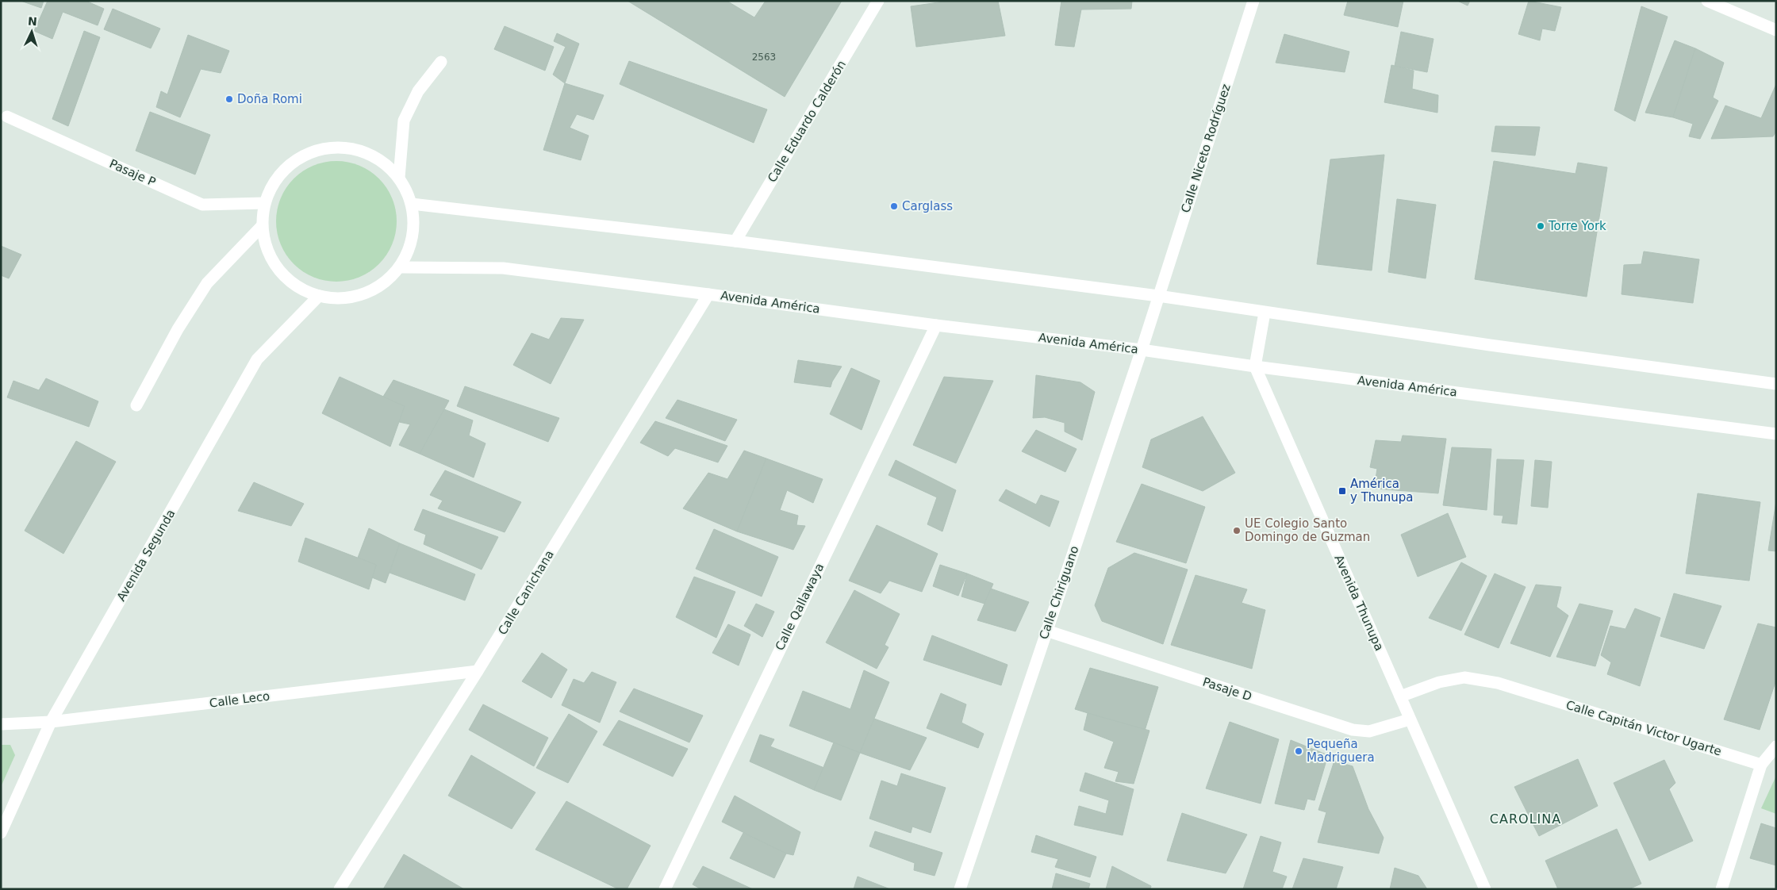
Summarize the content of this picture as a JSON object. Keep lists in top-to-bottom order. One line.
{"streets":{"street":["Calle Eduardo Calderón","Calle Niceto Rodríguez","Pasaje P","Avenida América","Avenida Segunda","Calle Canichana","Calle Chiriguano","Avenida Thunupa","Calle Qallawaya","Pasaje D","Calle Leco","Calle Capitán Victor Ugarte"]},"crossings":[["Calle Niceto Rodríguez","Calle Chiriguano"],["Avenida América","Calle Canichana"],["Avenida América","Calle Chiriguano"],["Avenida América","Avenida Thunupa"],["Avenida América","Calle Qallawaya"],["Avenida Segunda","Calle Leco"],["Calle Canichana","Calle Leco"],["Calle Chiriguano","Pasaje D"],["Avenida Thunupa","Pasaje D"],["Avenida Thunupa","Calle Capitán Victor Ugarte"]],"districts":["CAROLINA"],"places":{"other":["Doña Romi","Carglass","Torre York","UE Colegio Santo Domingo de Guzman","Pequeña Madriguera"],"transit":["América y Thunupa"]},"house_numbers":["2563"],"north":"top"}
